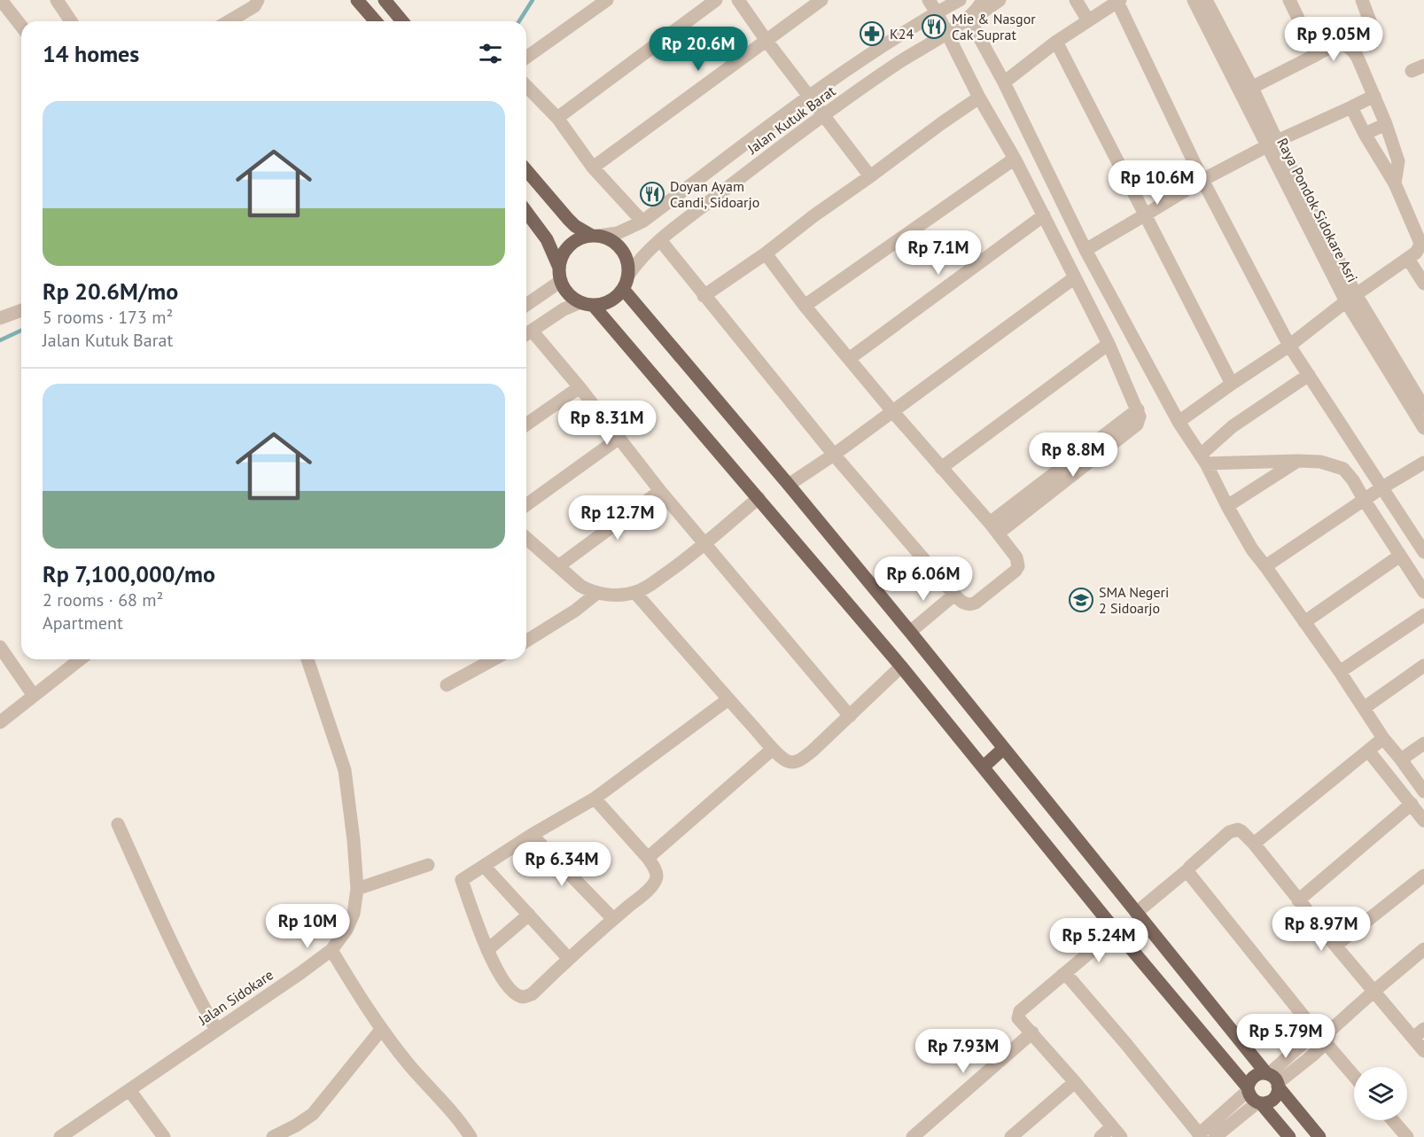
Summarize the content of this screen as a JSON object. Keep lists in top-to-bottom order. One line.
{"streets":{"street":["Jalan Kutuk Barat","Raya Pondok Sidokare Asri","Jalan Sidokare"]},"places":{"restaurant":["Mie & Nasgor Cak Suprat","Doyan Ayam Candi, Sidoarjo"],"pharmacy":["K24"],"school or university":["SMA Negeri 2 Sidoarjo"]},"page":{"price":["Rp 9.05M","Rp 20.6M","Rp 10.6M","Rp 7.1M","Rp 8.31M","Rp 8.8M","Rp 12.7M","Rp 6.06M","Rp 6.34M","Rp 10M","Rp 8.97M","Rp 5.24M","Rp 5.79M","Rp 7.93M"],"heading":"14 homes","list":[{"name":"Rp 20.6M/mo","note":"5 rooms · 173 m² · Jalan Kutuk Barat"},{"name":"Rp 7,100,000/mo","note":"2 rooms · 68 m² · Apartment"}]}}
